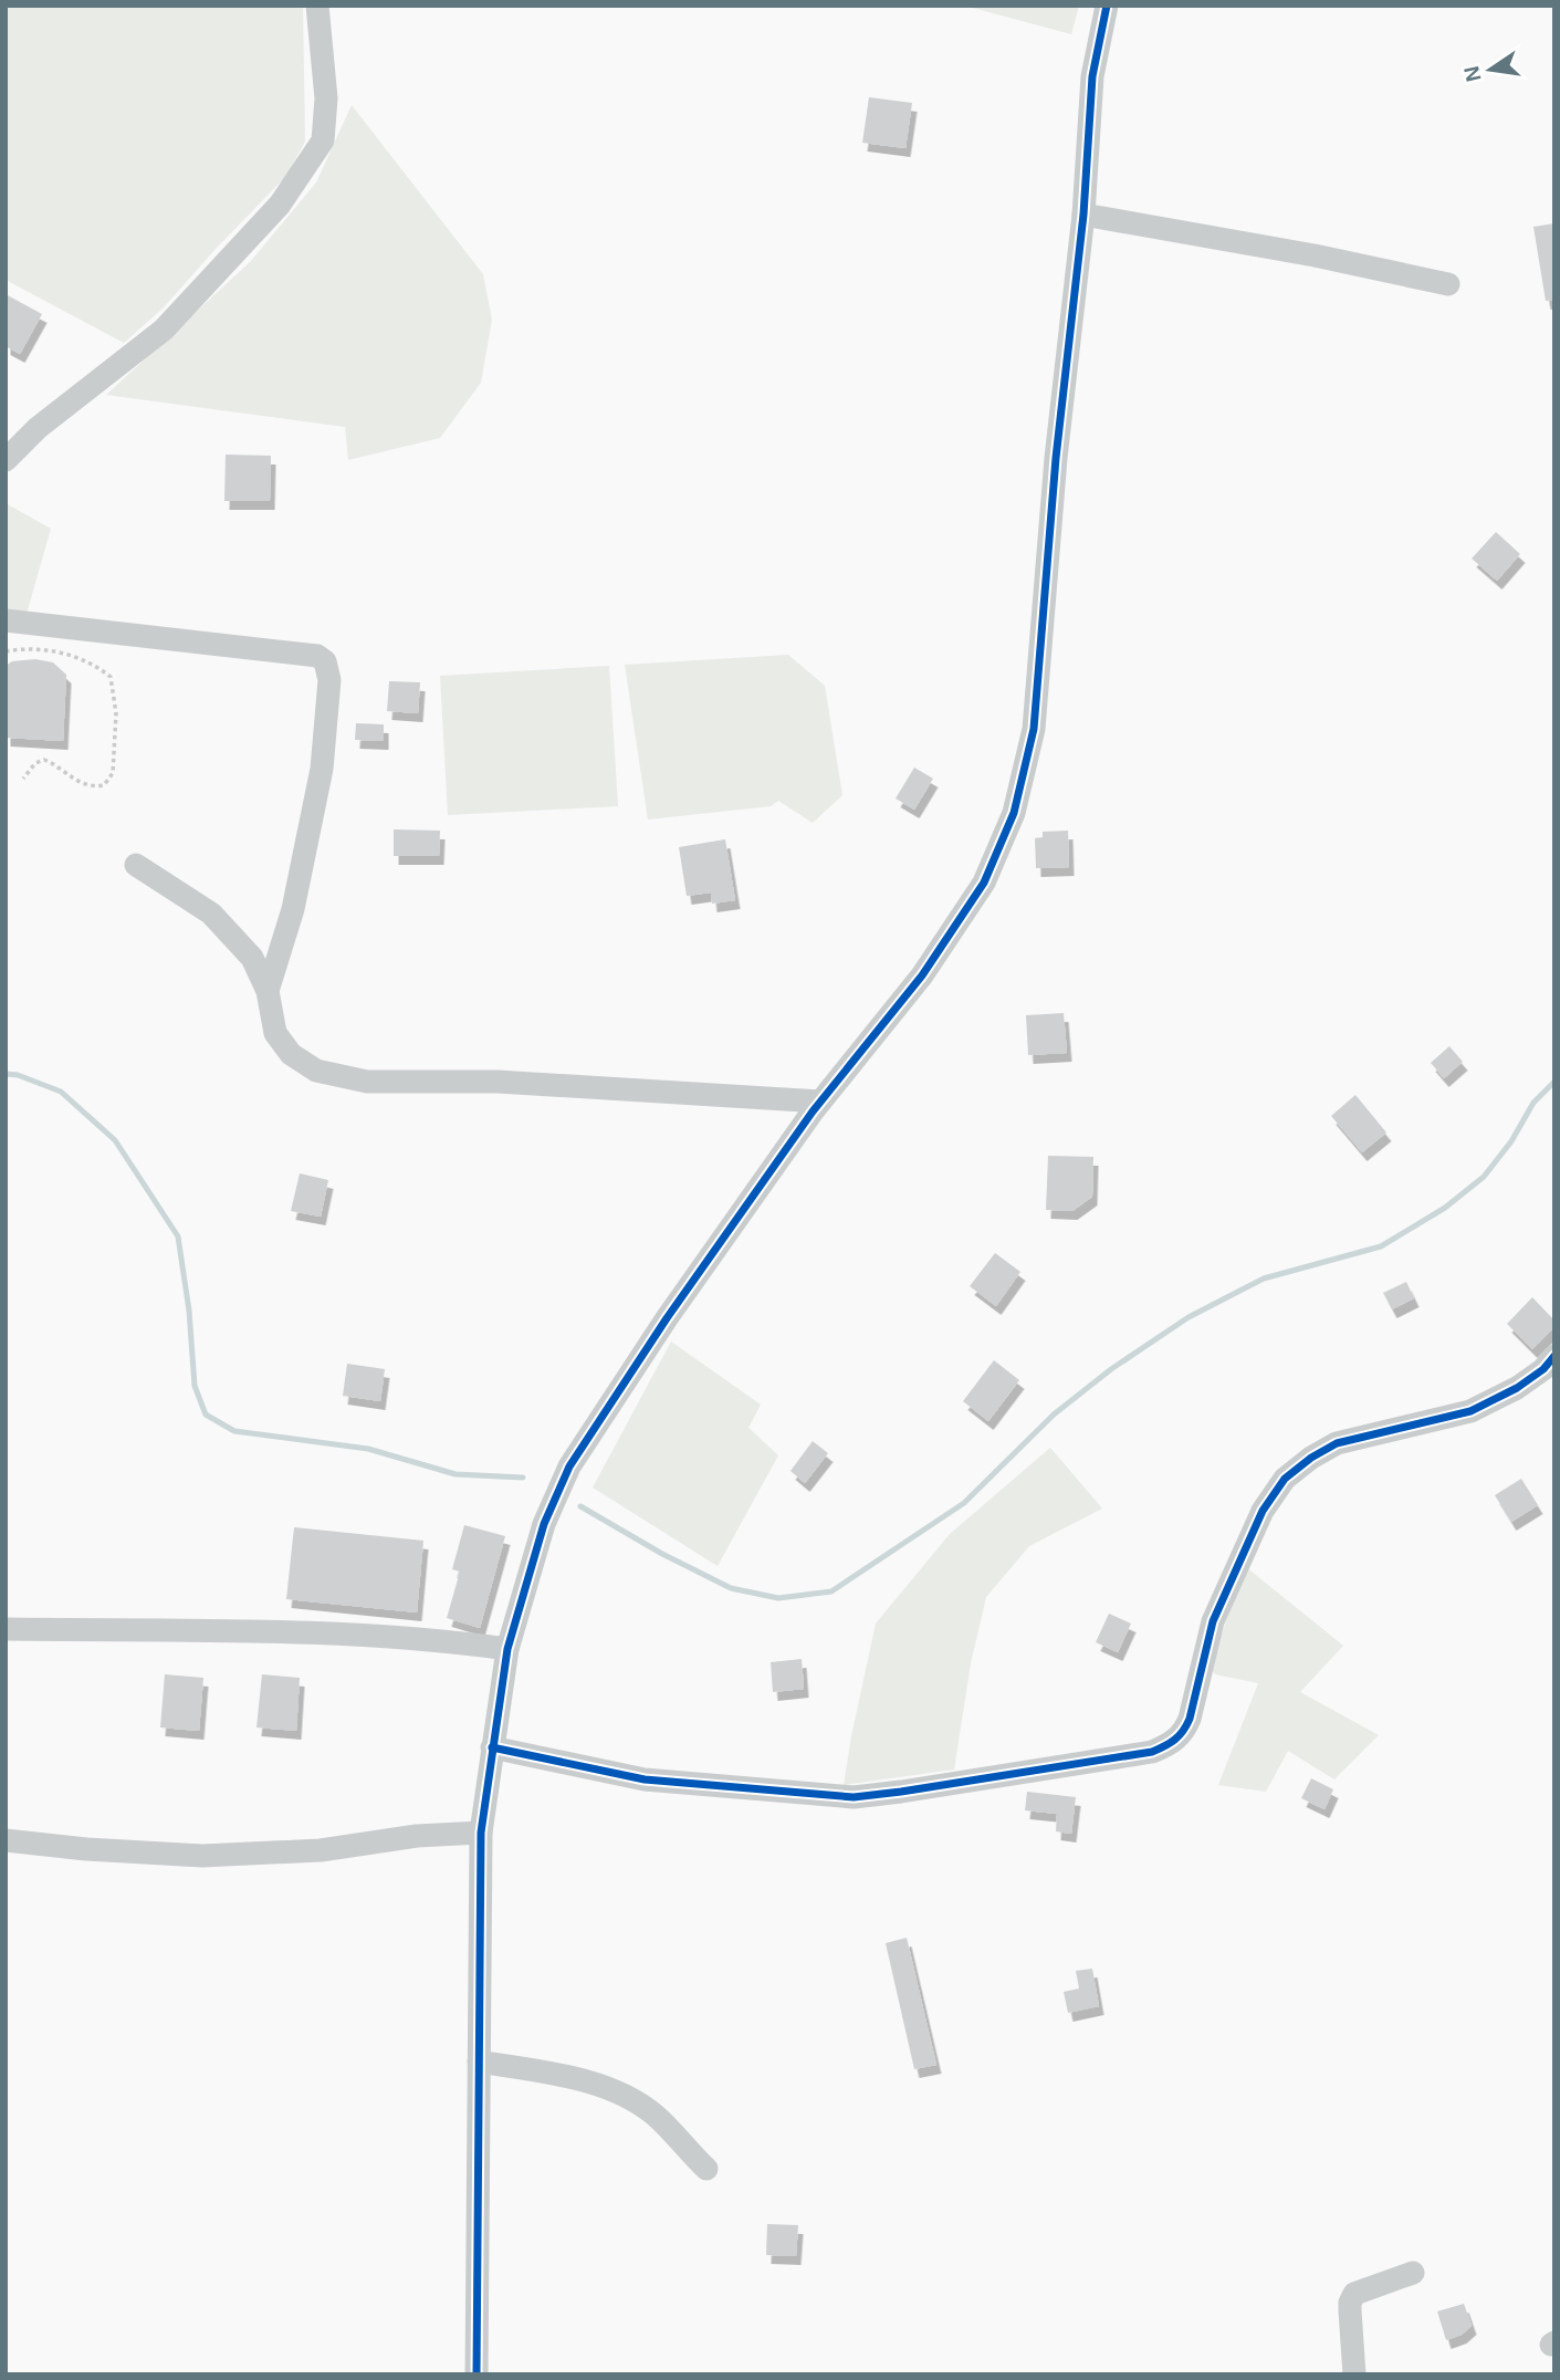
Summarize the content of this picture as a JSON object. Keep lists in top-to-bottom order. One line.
{"north":"left"}
